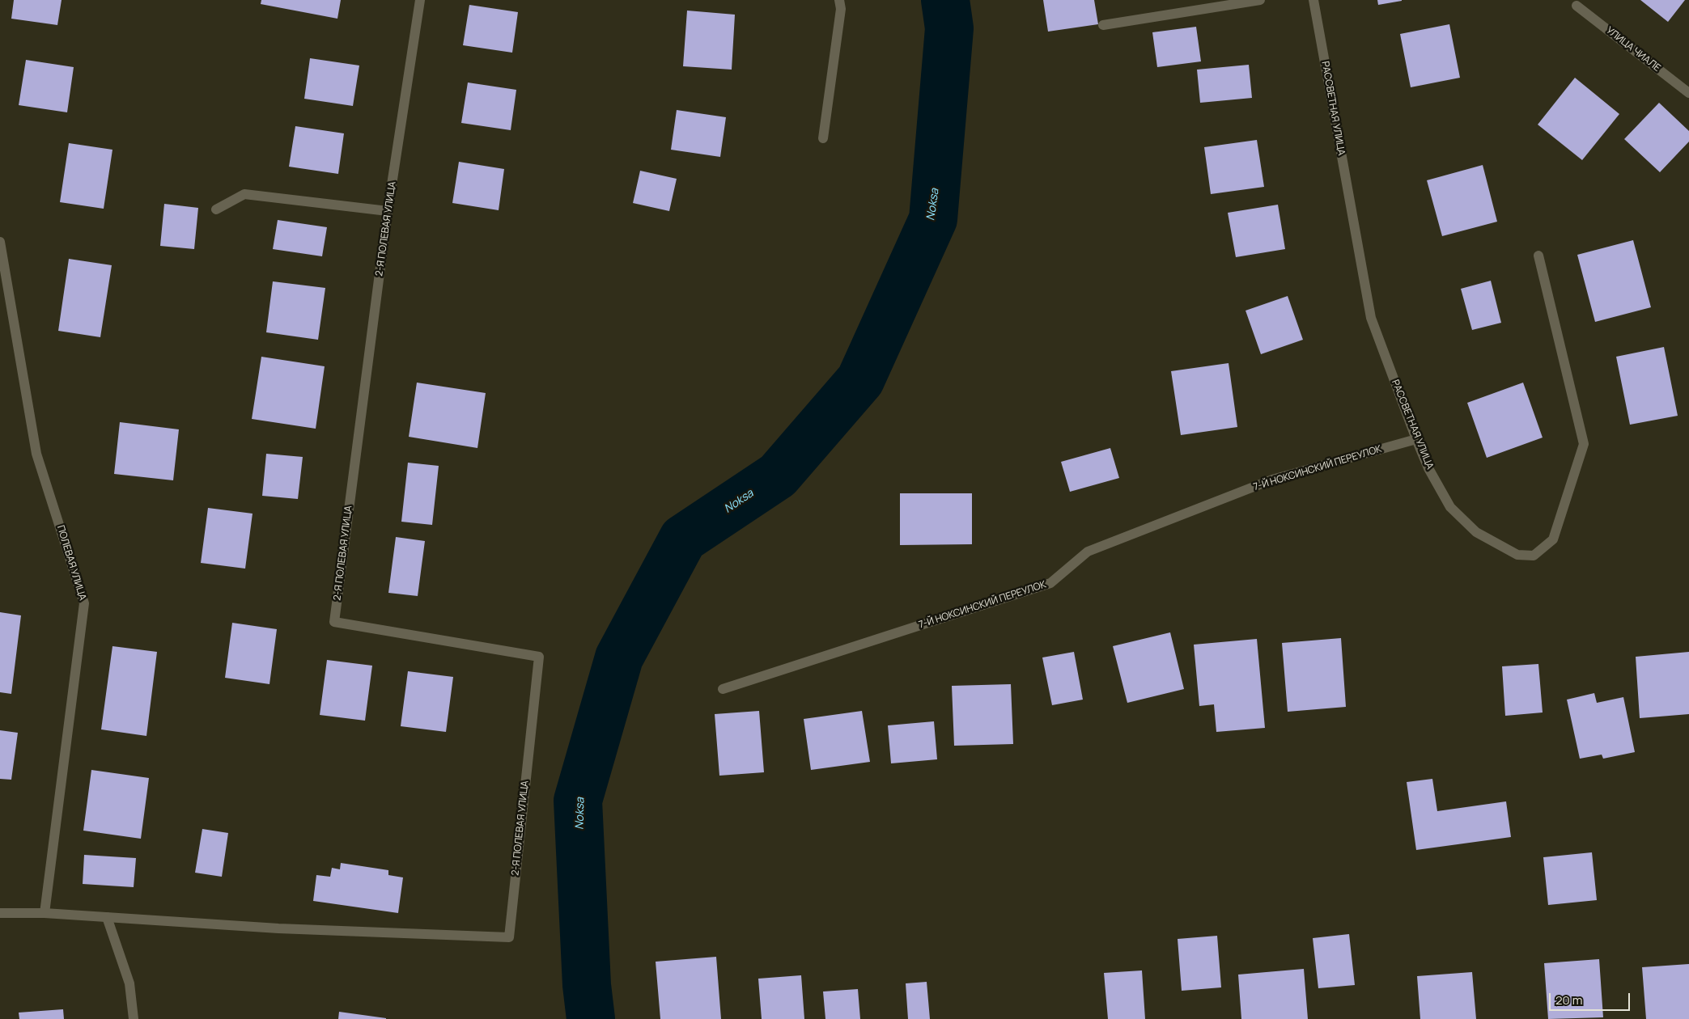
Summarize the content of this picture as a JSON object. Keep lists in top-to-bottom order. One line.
{"streets":{"street":["УЛИЦА ЧИАЛЕ","РАССВЕТНАЯ УЛИЦА","2-Я ПОЛЕВАЯ УЛИЦА","7-Й НОКСИНСКИЙ ПЕРЕУЛОК","ПОЛЕВАЯ УЛИЦА"]},"crossings":[["РАССВЕТНАЯ УЛИЦА","7-Й НОКСИНСКИЙ ПЕРЕУЛОК"]],"water":["Noksa"],"scale_bar":"20 m"}
